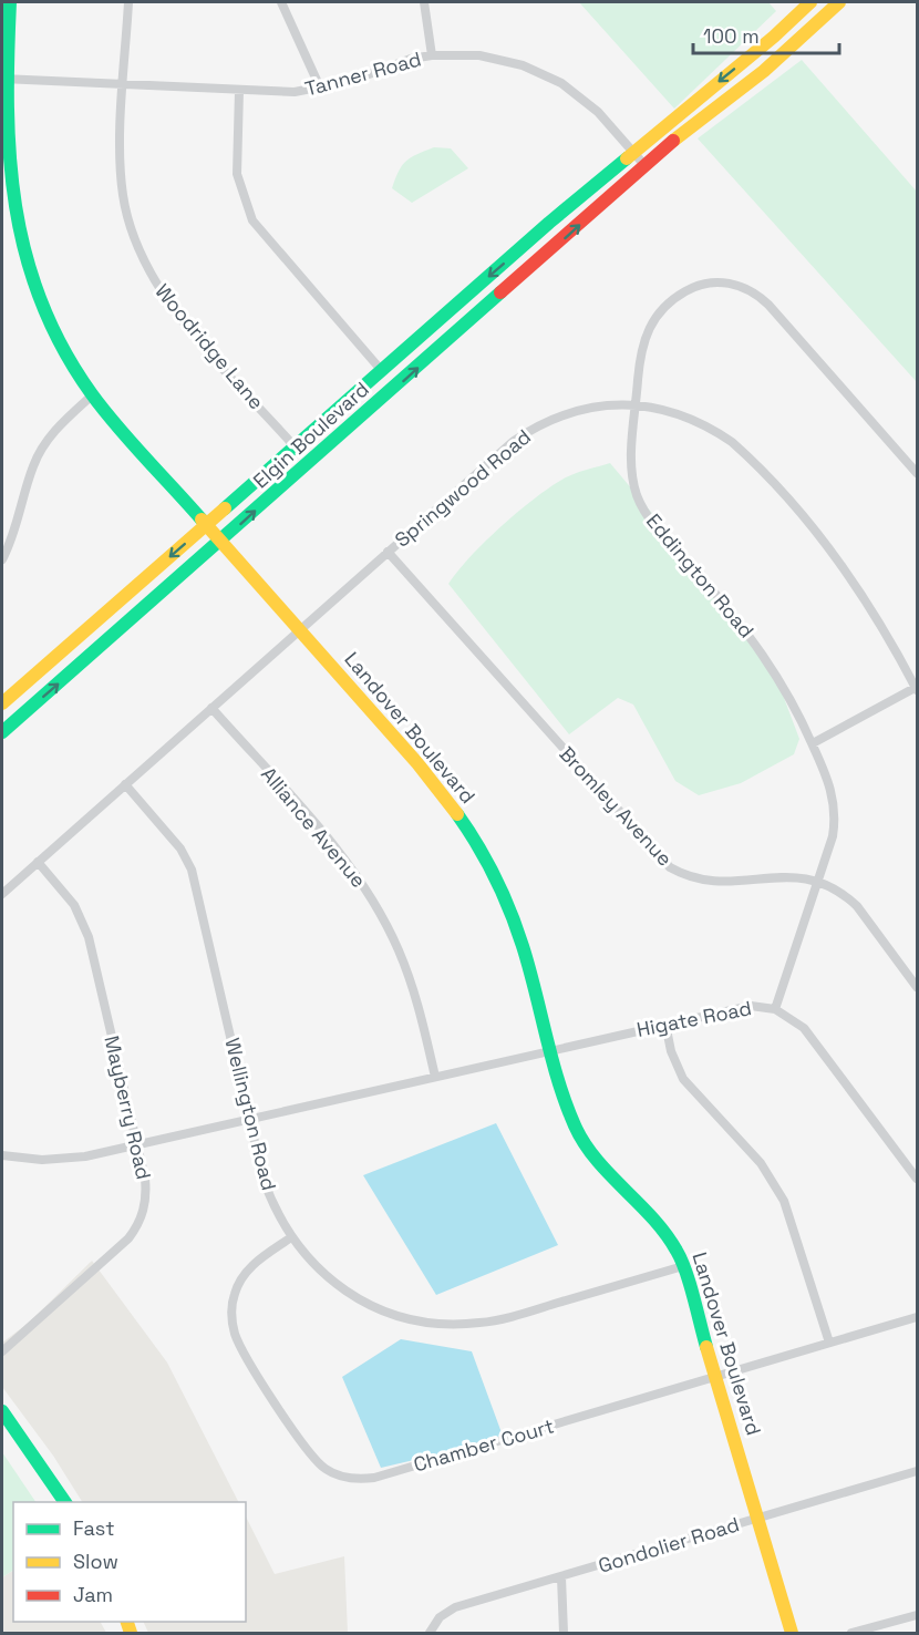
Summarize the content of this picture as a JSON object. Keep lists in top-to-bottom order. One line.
{"streets":{"main road":["Elgin Boulevard","Landover Boulevard"],"street":["Tanner Road","Woodridge Lane","Springwood Road","Eddington Road","Bromley Avenue","Alliance Avenue","Higate Road","Mayberry Road","Wellington Road","Chamber Court","Gondolier Road"]},"crossings":[["Tanner Road","Woodridge Lane"],["Tanner Road","Elgin Boulevard"],["Tanner Road","Landover Boulevard"],["Woodridge Lane","Elgin Boulevard"],["Elgin Boulevard","Landover Boulevard"],["Springwood Road","Eddington Road"],["Springwood Road","Landover Boulevard"],["Springwood Road","Bromley Avenue"],["Springwood Road","Alliance Avenue"],["Springwood Road","Mayberry Road"],["Springwood Road","Wellington Road"],["Eddington Road","Bromley Avenue"],["Eddington Road","Higate Road"],["Landover Boulevard","Higate Road"],["Landover Boulevard","Wellington Road"],["Landover Boulevard","Chamber Court"],["Landover Boulevard","Gondolier Road"],["Alliance Avenue","Higate Road"],["Wellington Road","Chamber Court"]],"legend":["Fast","Slow","Jam"],"scale_bar":"100 m"}
